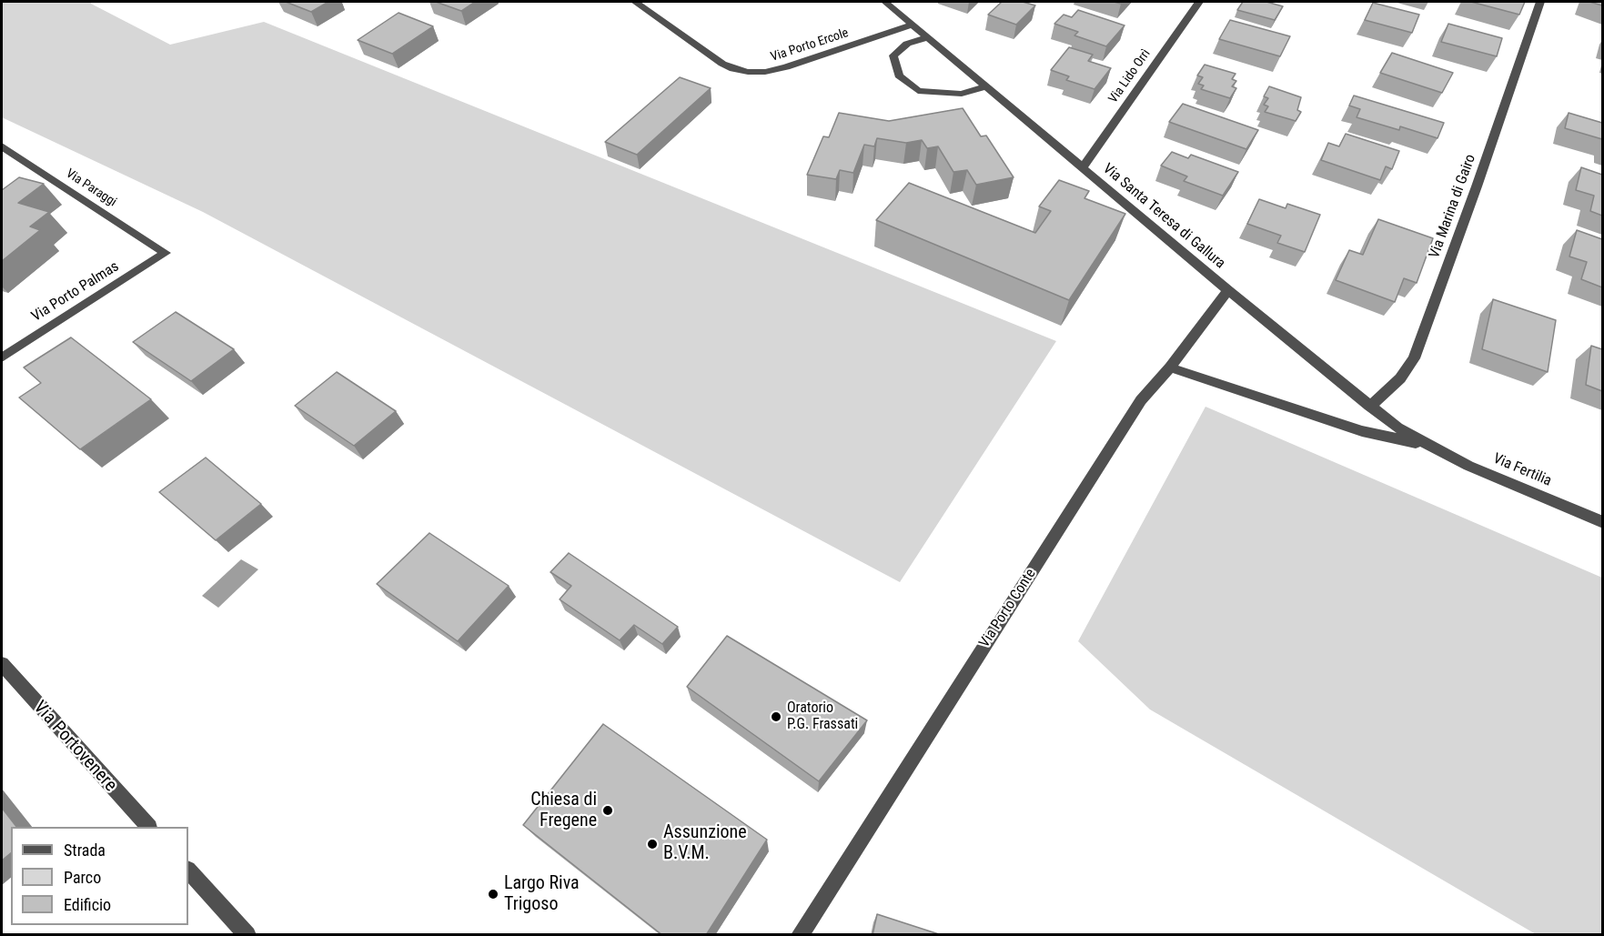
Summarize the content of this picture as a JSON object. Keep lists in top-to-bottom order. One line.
{"streets":{"street":["Via Porto Ercole","Via Lido Orrì","Via Paraggi","Via Marina di Gairo","Via Santa Teresa di Gallura","Via Porto Palmas","Via Fertilia","Via Porto Conte","Via Portovenere"]},"crossings":[["Via Porto Ercole","Via Santa Teresa di Gallura"],["Via Lido Orrì","Via Santa Teresa di Gallura"],["Via Paraggi","Via Porto Palmas"],["Via Marina di Gairo","Via Santa Teresa di Gallura"],["Via Santa Teresa di Gallura","Via Fertilia"],["Via Santa Teresa di Gallura","Via Porto Conte"]],"places":["Oratorio P.G. Frassati","Chiesa di Fregene","Assunzione B.V.M.","Largo Riva Trigoso"],"legend":["Strada","Parco","Edificio"]}
